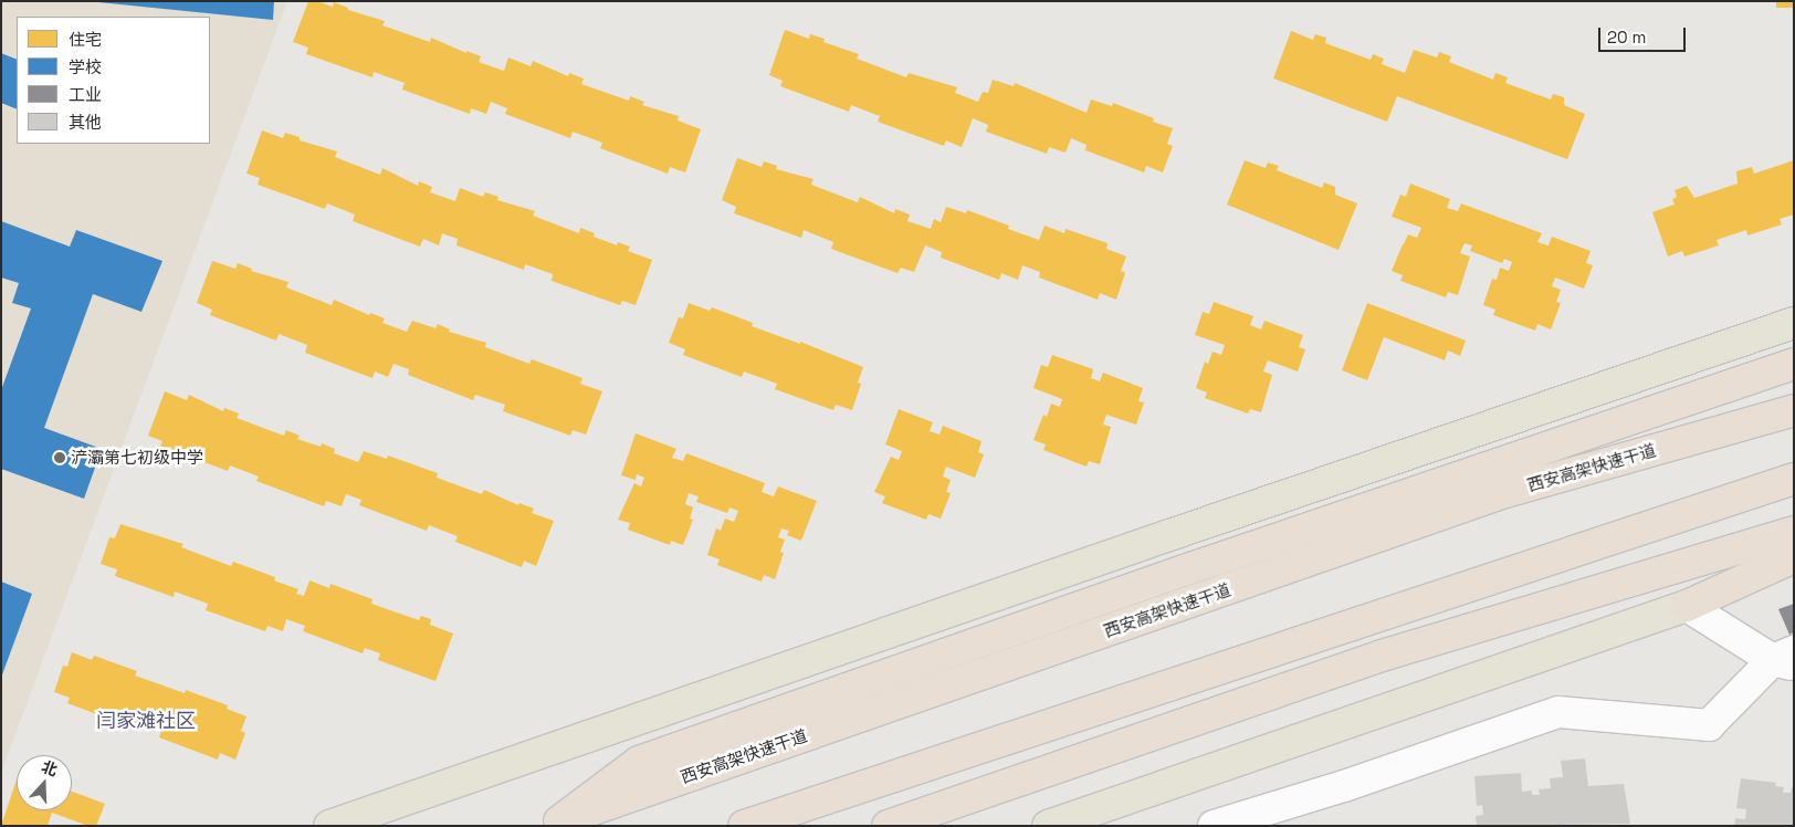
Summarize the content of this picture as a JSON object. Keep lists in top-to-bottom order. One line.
{"streets":{"highway":["西安高架快速干道"]},"districts":["闫家滩社区"],"places":["浐灞第七初级中学"],"legend":["住宅","学校","工业","其他"],"scale_bar":"20 m","north":"top"}
